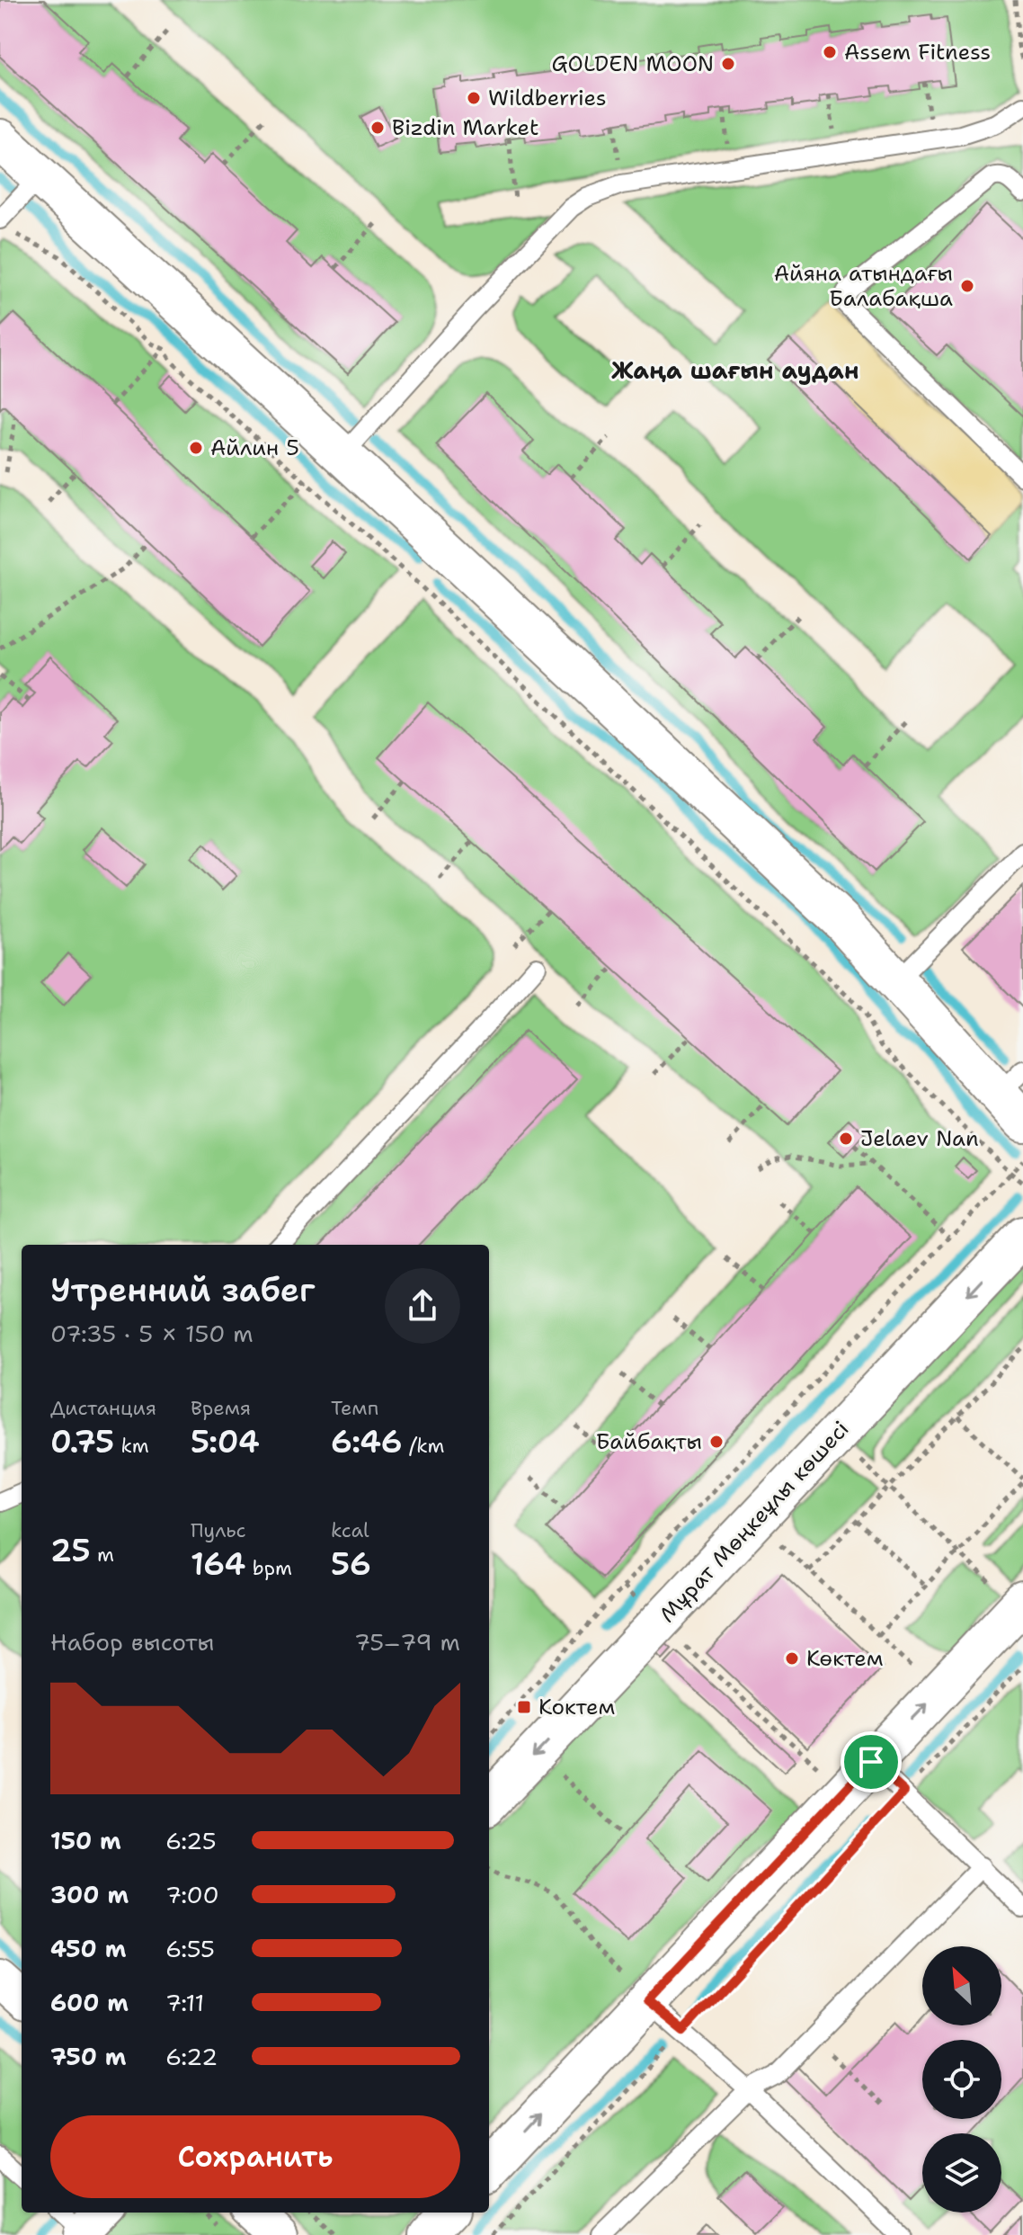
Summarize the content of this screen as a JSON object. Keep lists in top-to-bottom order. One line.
{"streets":{"main road":["Мұрат Мөңкеұлы көшесі"]},"districts":["Жаңа шағын аудан"],"places":{"other":["Assem Fitness","GOLDEN MOON","Wildberries","Bizdin Market","Айяна атындағы Балабақша","Айлин 5","Jelaev Nan","Байбақты","Көктем"],"transit":["Коктем"]},"north":"top left","page":{"heading":["Утренний забег","07:35 · 5 × 150 m"],"stats":[["Дистанция","0.75 km"],["Время","5:04"],["Темп","6:46 /km"],["25 m"],["Пульс","164 bpm"],["kcal","56"]],"chart":["Набор высоты","75–79 m"],"list":[{"name":"150 m","note":"6:25"},{"name":"300 m","note":"7:00"},{"name":"450 m","note":"6:55"},{"name":"600 m","note":"7:11"},{"name":"750 m","note":"6:22"}],"buttons":"Сохранить"}}
